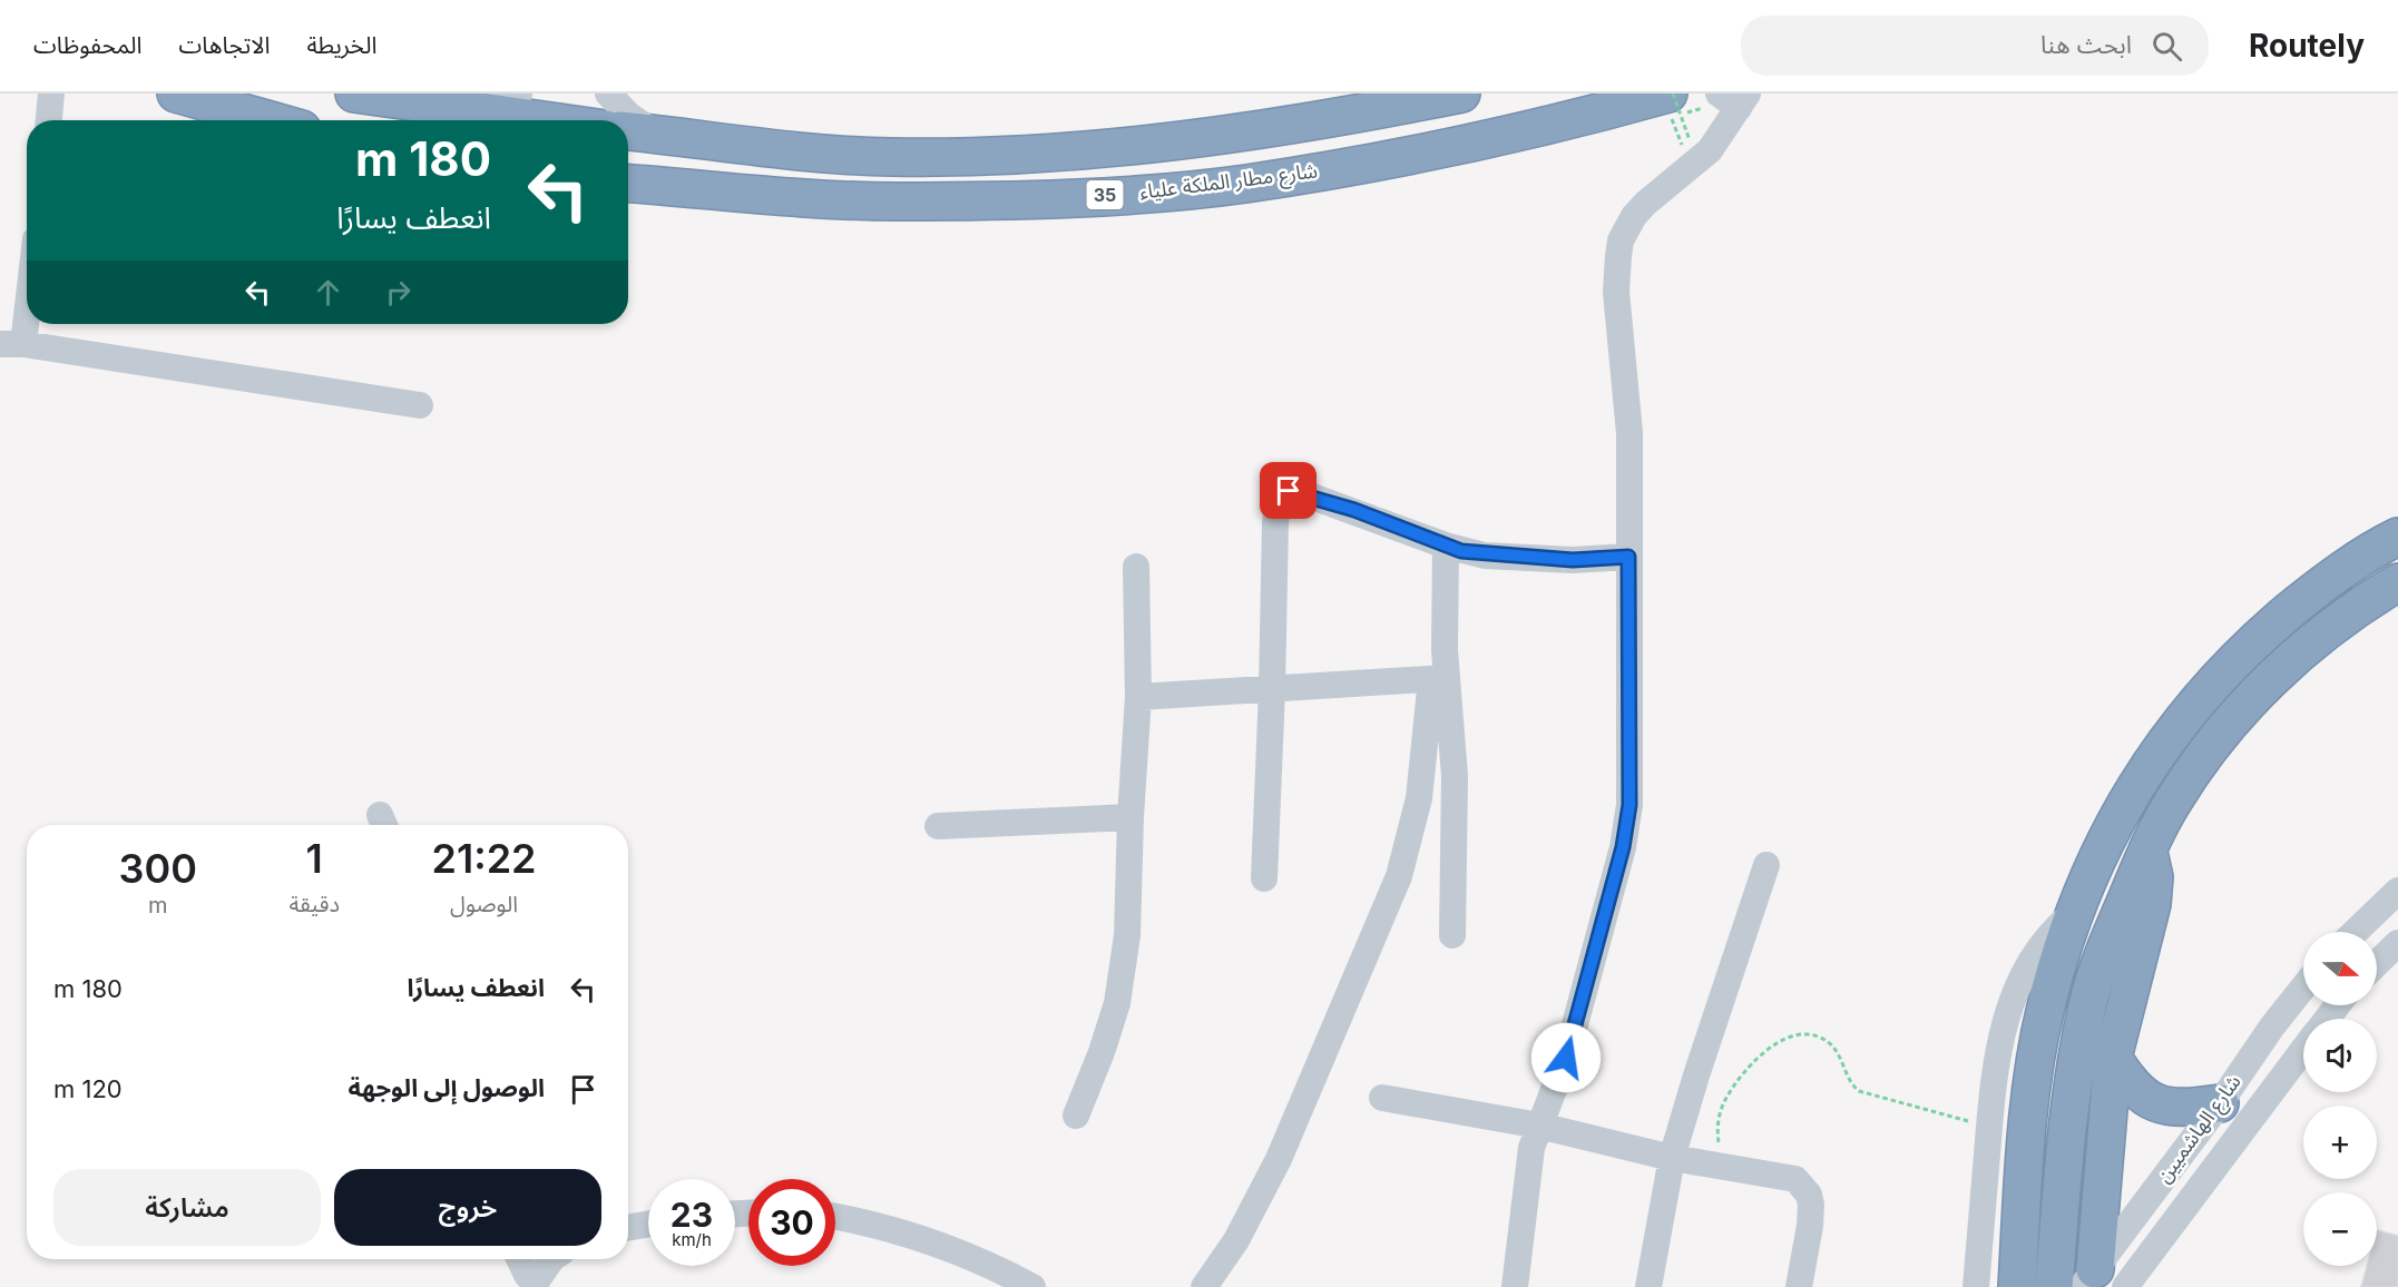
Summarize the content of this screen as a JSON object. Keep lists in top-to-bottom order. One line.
{"streets":{"highway":["شارع مطار الملكة علياء","35"],"street":["شارع الهاشميين"]},"north":"right","page":{"header":"Routely","search":"ابحث هنا","nav":["الخريطة","الاتجاهات","المحفوظات"],"turn":["180 m","انعطف يسارًا"],"eta":["21:22","الوصول","1","دقيقة","300","m"],"map_buttons":["+","−"],"list":[{"name":"انعطف يسارًا","value":"180 m"},{"name":"الوصول إلى الوجهة","value":"120 m"}],"buttons":["خروج","مشاركة"],"speed":"23 km/h","limit":"30"}}
